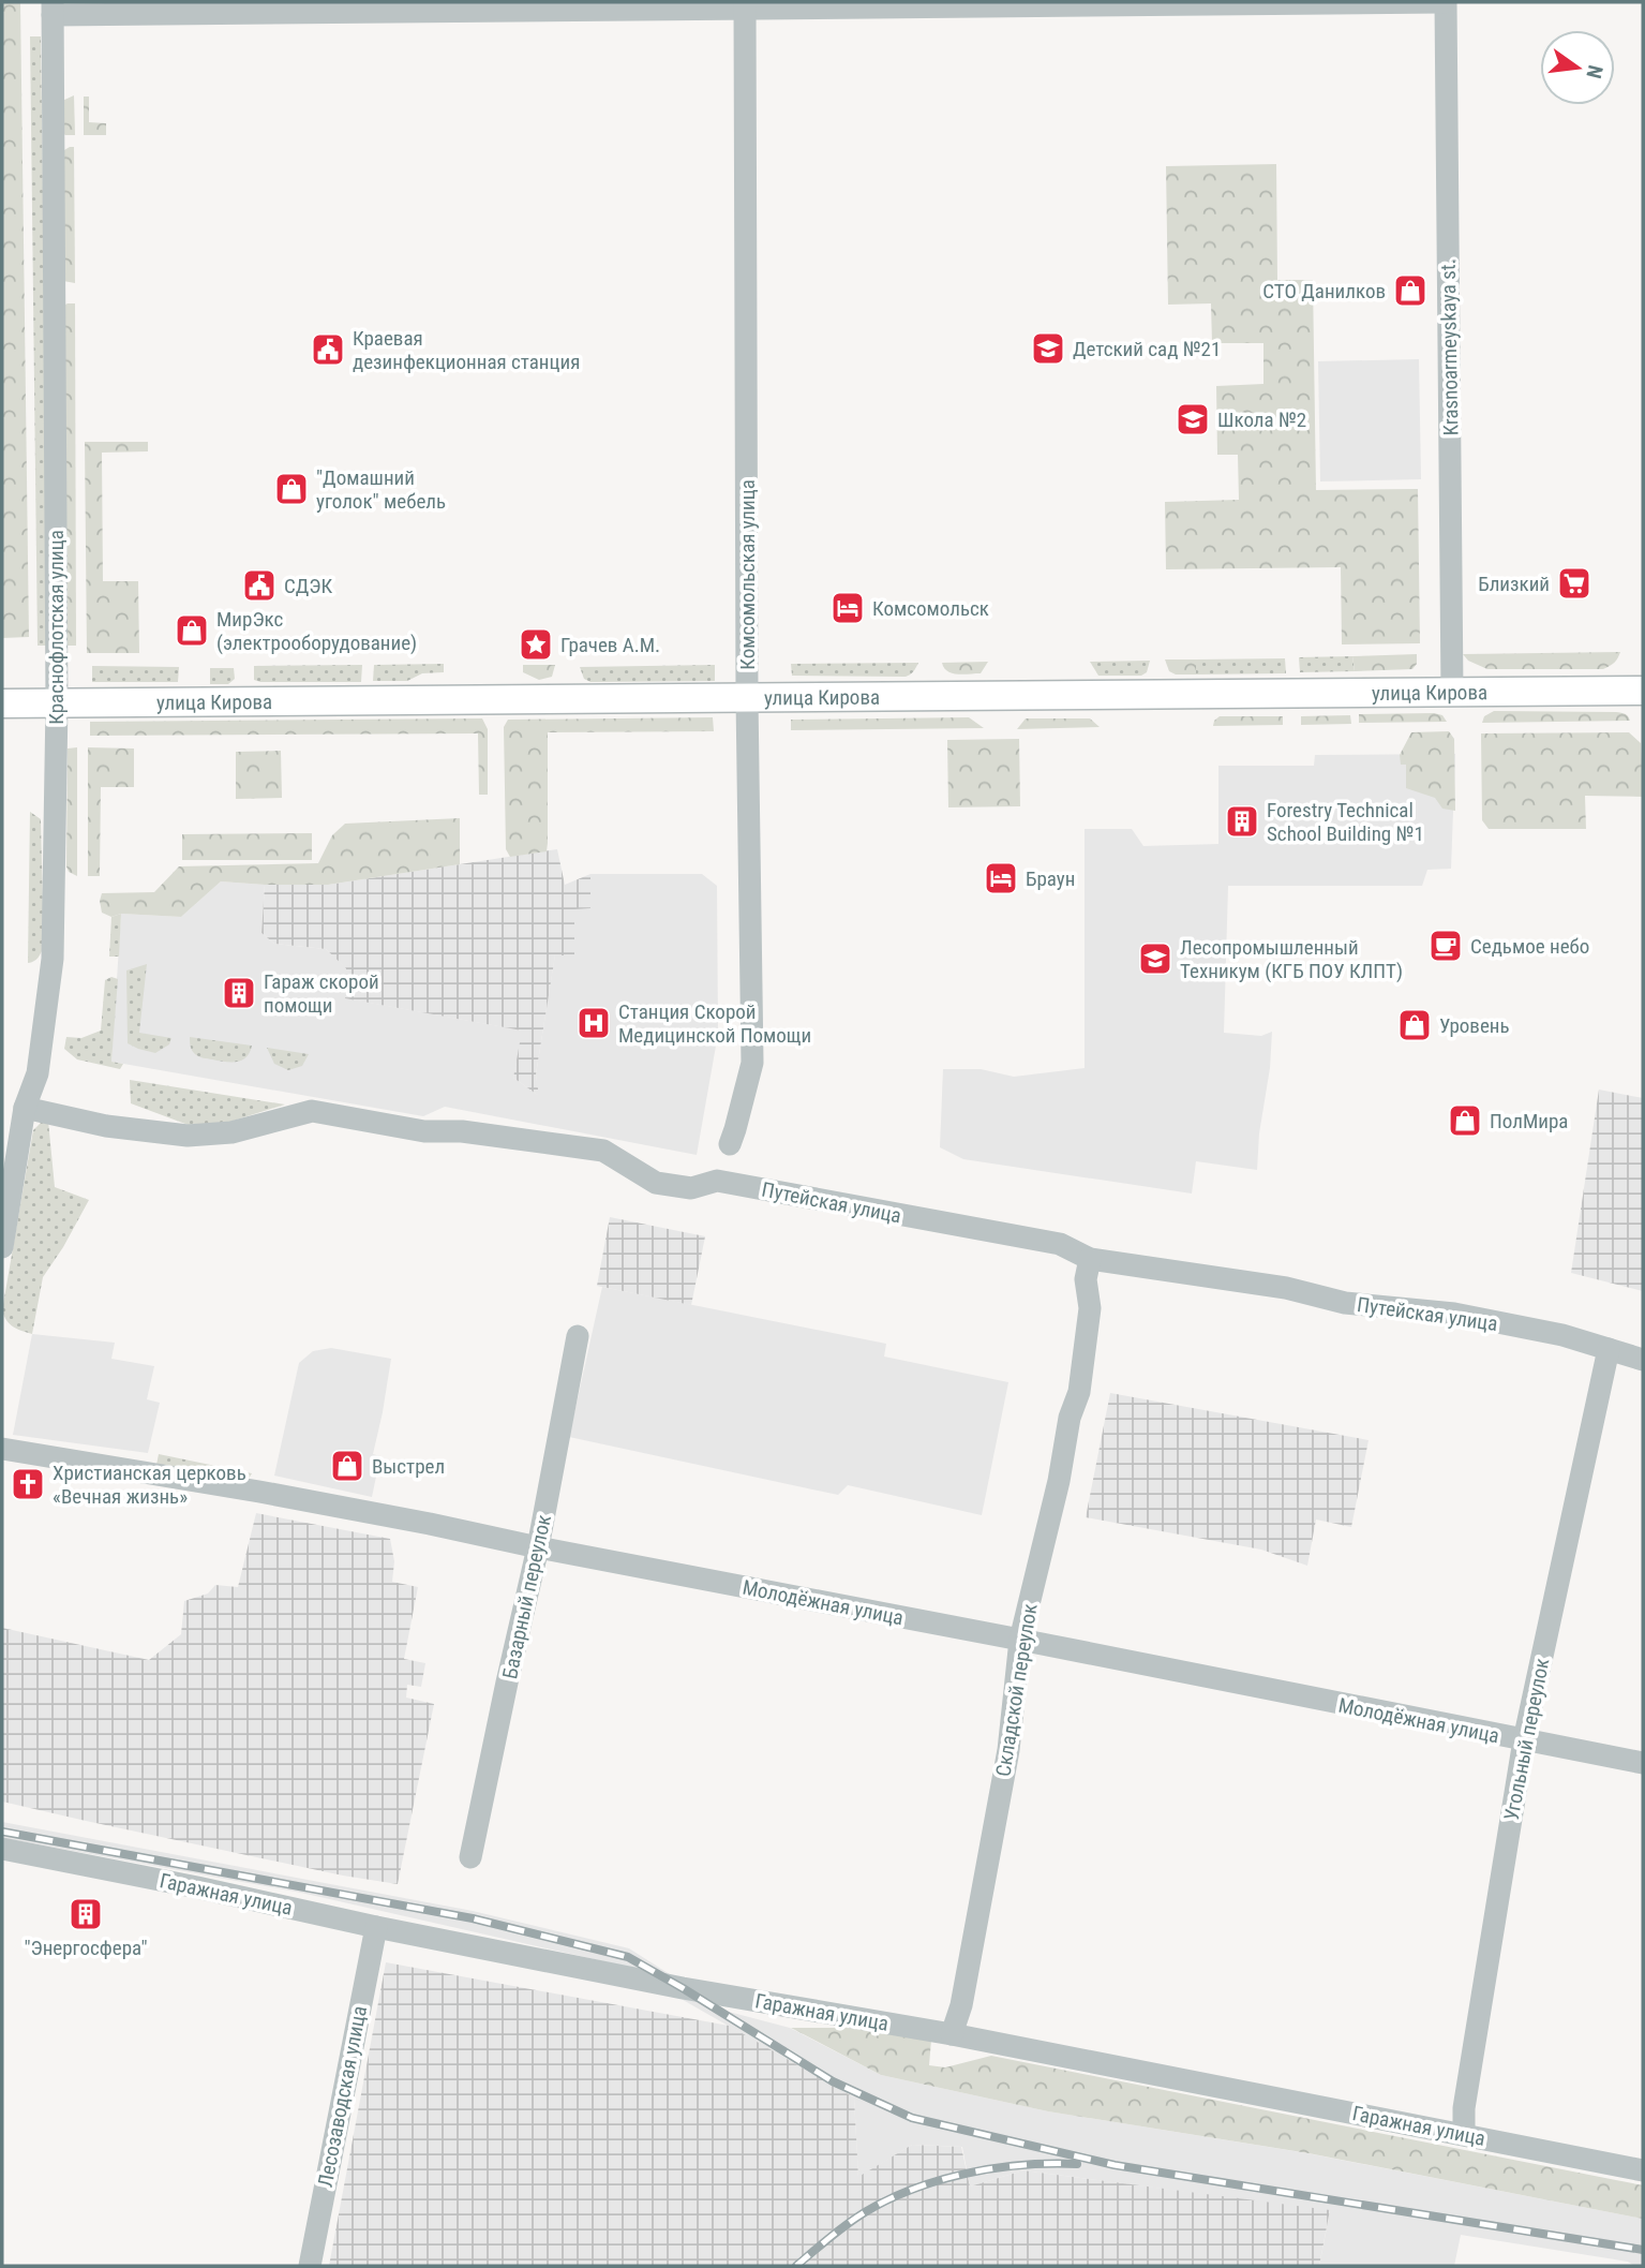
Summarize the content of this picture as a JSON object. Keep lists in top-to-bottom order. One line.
{"streets":{"main road":["улица Кирова"],"street":["Krasnoarmeyskaya st.","Комсомольская улица","Краснофлотская улица","Путейская улица","Базарный переулок","Молодёжная улица","Складской переулок","Угольный переулок","Гаражная улица","Лесозаводская улица"]},"crossings":[["Krasnoarmeyskaya st.","улица Кирова"],["Комсомольская улица","улица Кирова"],["Краснофлотская улица","улица Кирова"],["Краснофлотская улица","Путейская улица"],["Путейская улица","Складской переулок"],["Путейская улица","Угольный переулок"],["Базарный переулок","Молодёжная улица"],["Молодёжная улица","Складской переулок"],["Молодёжная улица","Угольный переулок"],["Складской переулок","Гаражная улица"],["Угольный переулок","Гаражная улица"],["Гаражная улица","Лесозаводская улица"]],"places":{"shop":["СТО Данилков","\"Домашний уголок\" мебель","МирЭкс (электрооборудование)","Уровень","ПолМира","Выстрел"],"school or university":["Детский сад №21","Школа №2","Лесопромышленный Техникум (КГБ ПОУ КЛПТ)"],"public building":["Краевая дезинфекционная станция","СДЭК"],"supermarket":["Близкий"],"hotel":["Комсомольск","Браун"],"place":["Грачев А.М."],"building":["Forestry Technical School Building №1","Гараж скорой помощи","\"Энергосфера\""],"cafe":["Седьмое небо"],"hospital":["Станция Скорой Медицинской Помощи"],"church":["Христианская церковь «Вечная жизнь»"]},"north":"right"}
